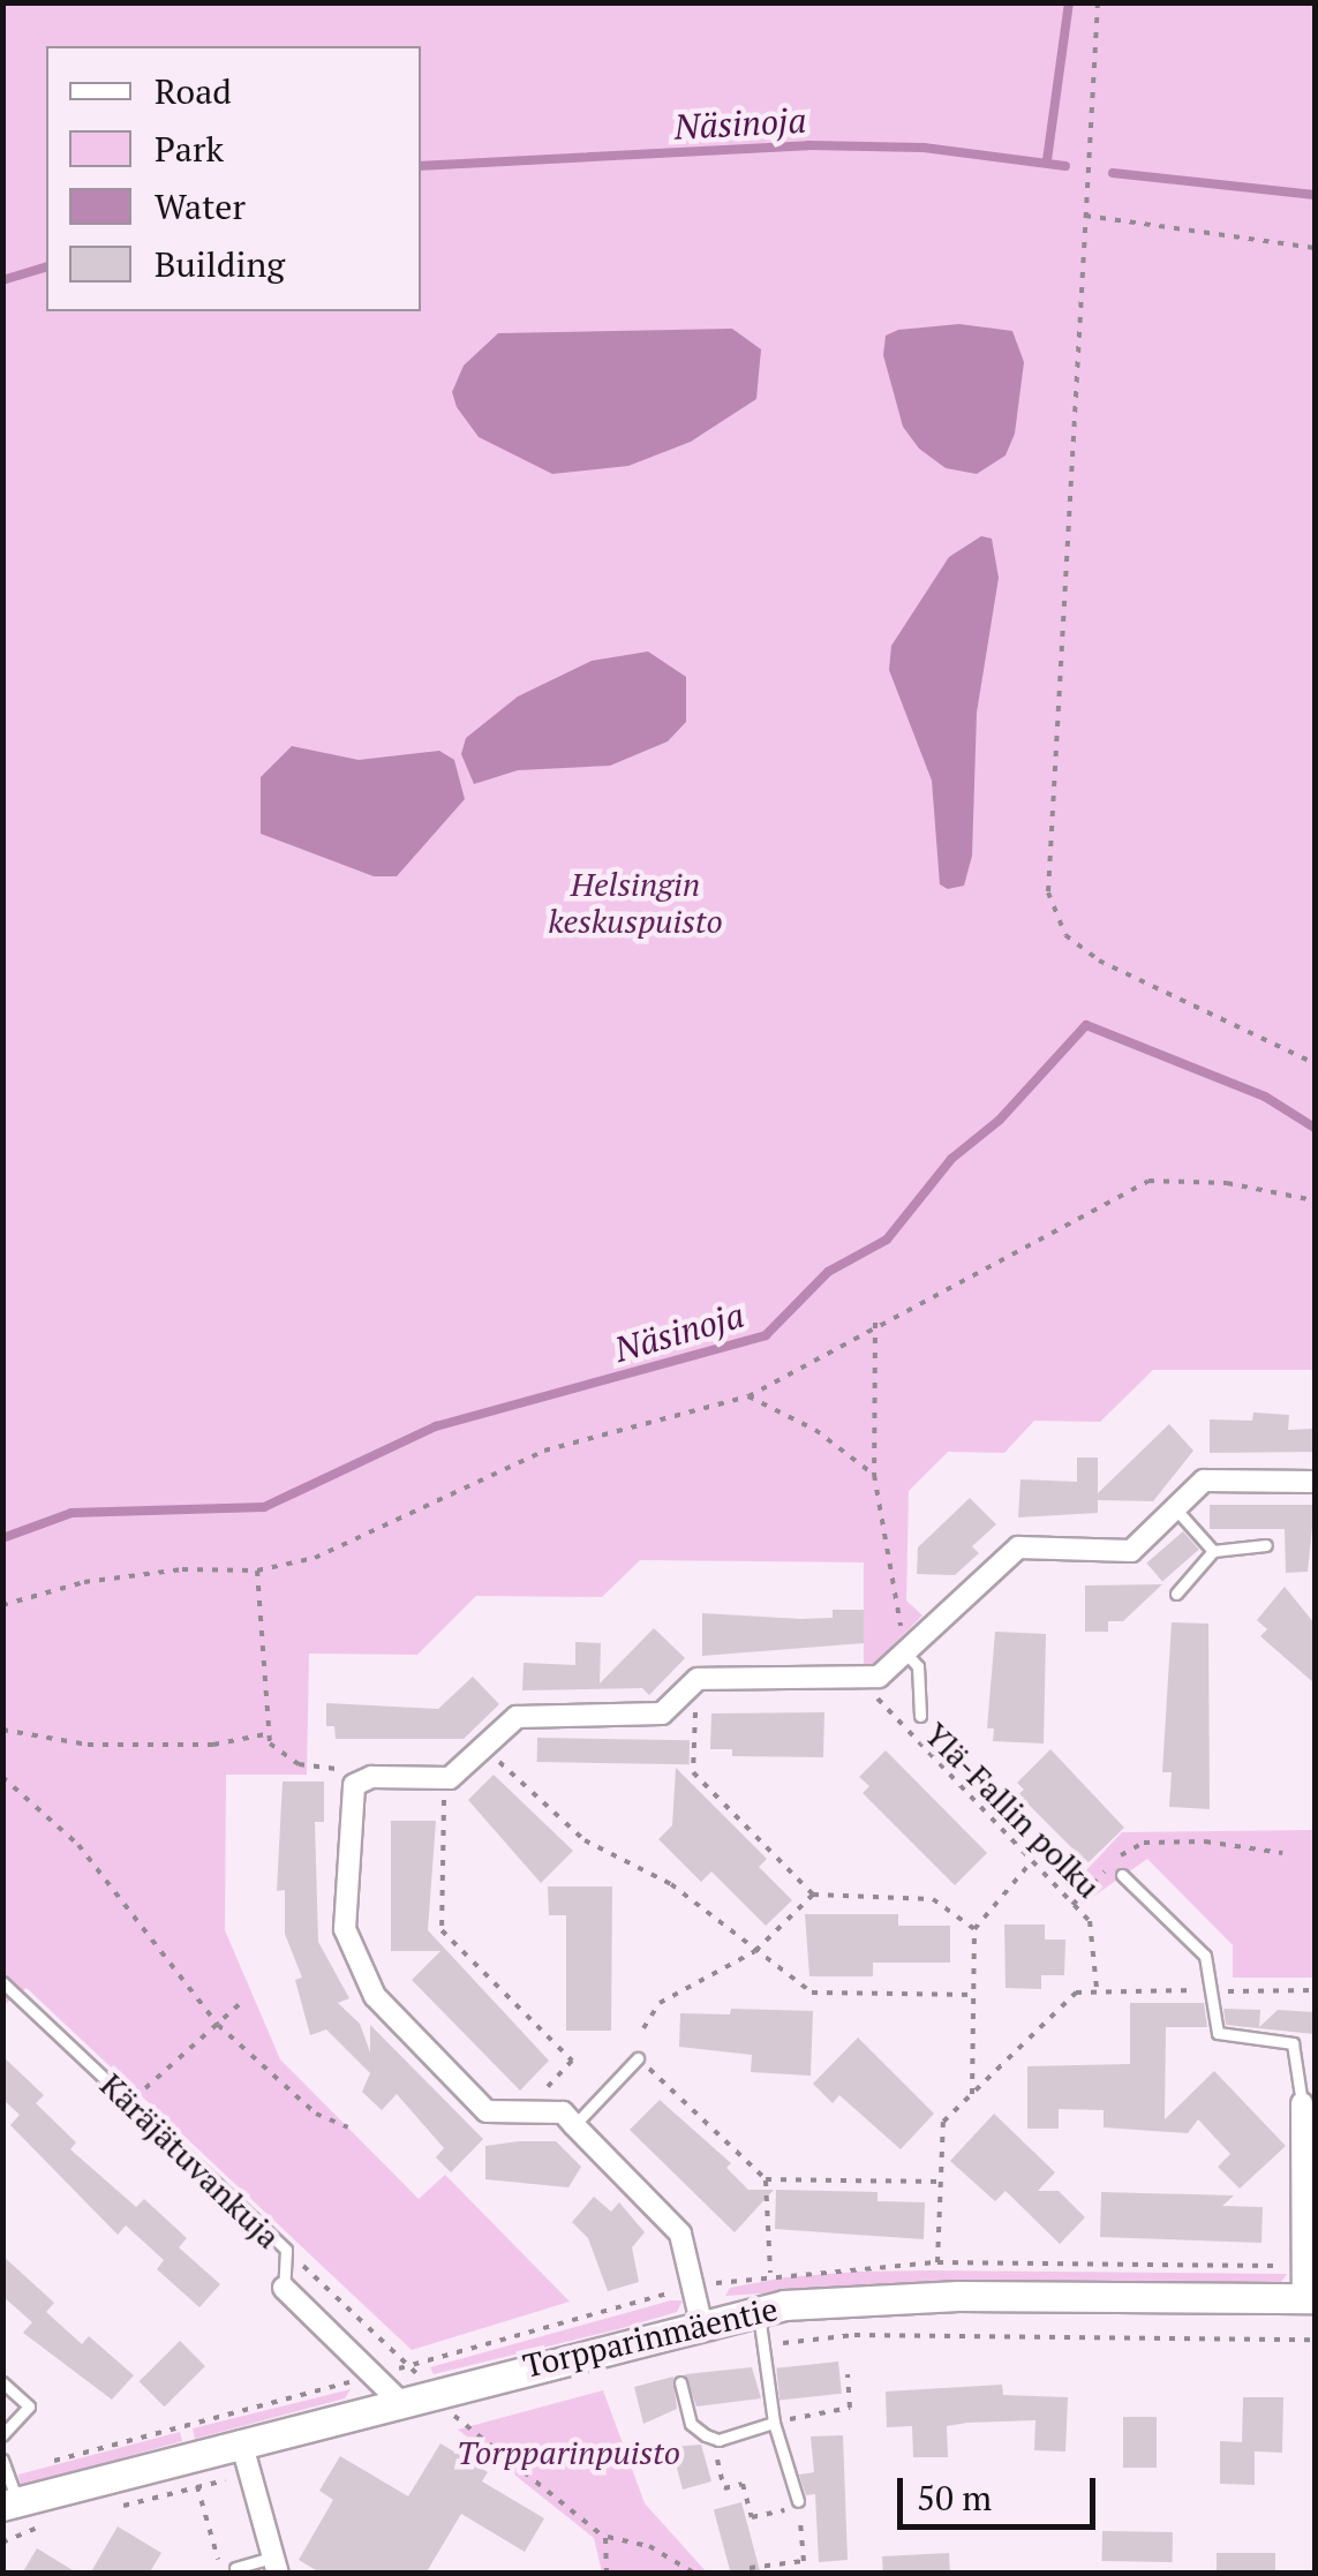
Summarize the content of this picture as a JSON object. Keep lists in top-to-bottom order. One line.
{"streets":{"street":["Käräjätuvankuja","Torpparinmäentie"],"path":["Ylä-Fallin polku"]},"crossings":[["Käräjätuvankuja","Torpparinmäentie"]],"water":["Näsinoja"],"parks":["Helsingin keskuspuisto","Torpparinpuisto"],"legend":["Road","Park","Water","Building"],"scale_bar":"50 m"}
